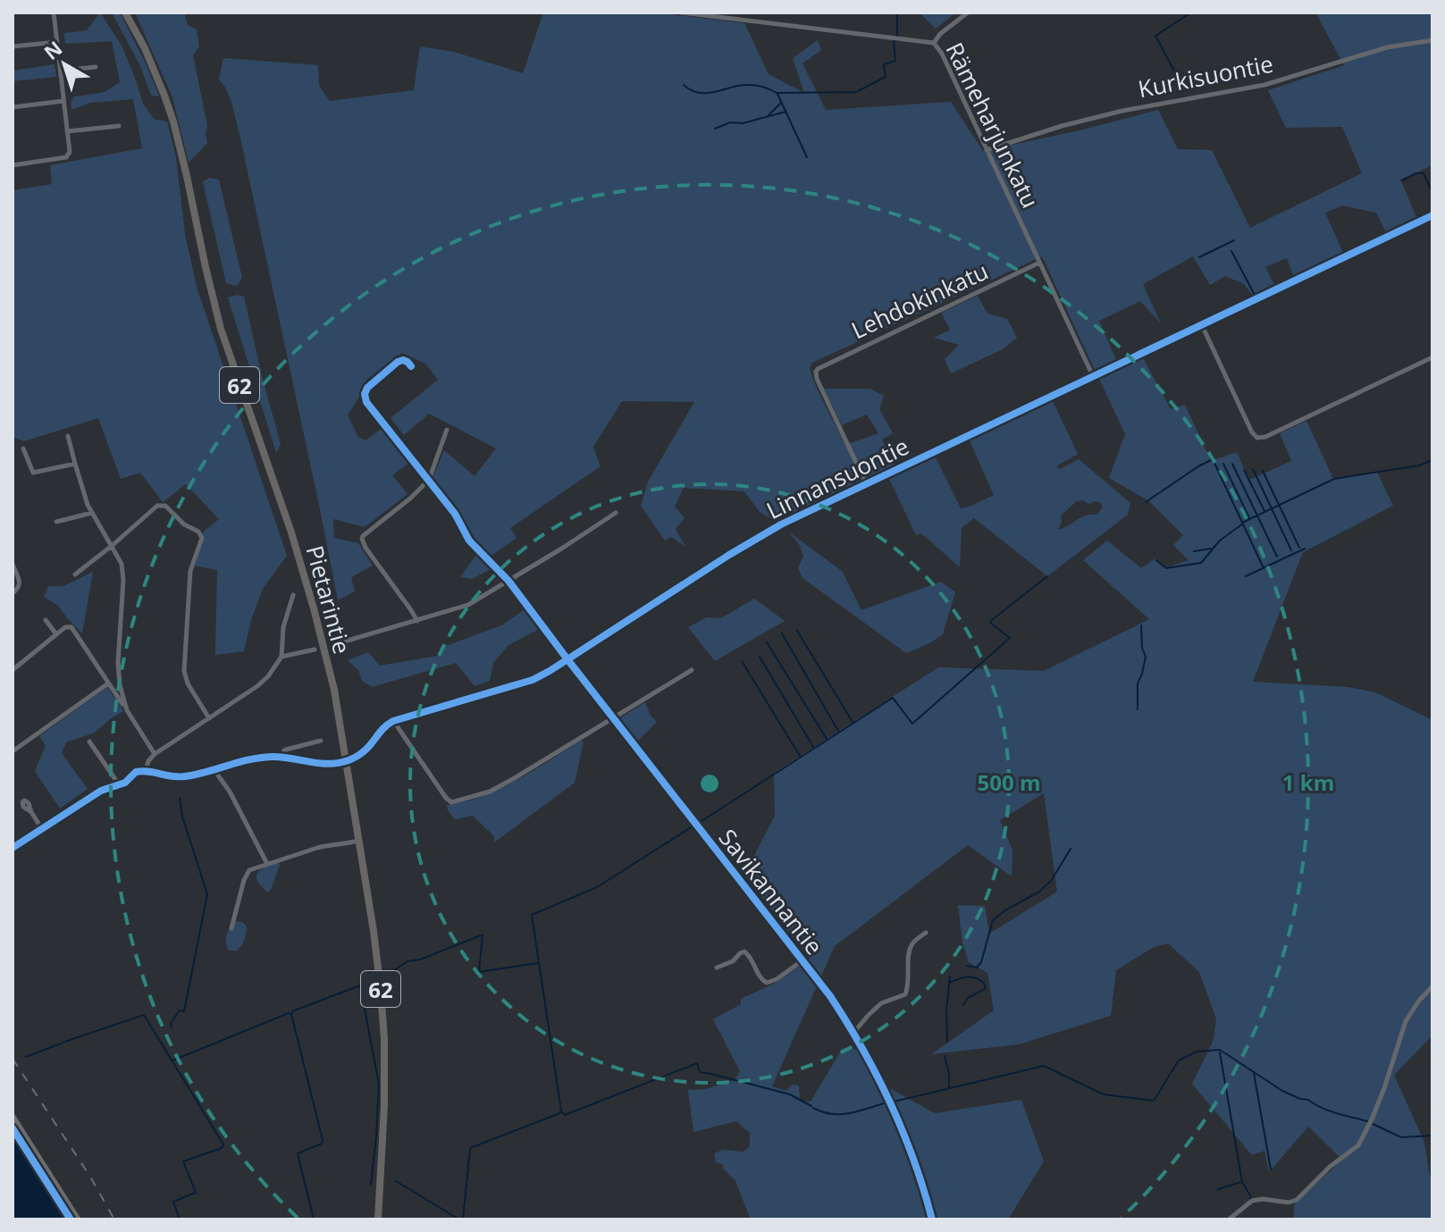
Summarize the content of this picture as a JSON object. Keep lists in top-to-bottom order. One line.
{"streets":{"main road":["62","Pietarintie"],"street":["Kurkisuontie","Rämeharjunkatu","Lehdokinkatu","Linnansuontie","Savikannantie"]},"crossings":[["Kurkisuontie","Rämeharjunkatu"],["Rämeharjunkatu","Lehdokinkatu"],["Rämeharjunkatu","Linnansuontie"],["Lehdokinkatu","Linnansuontie"],["Linnansuontie","Savikannantie"]],"north":"top left","rings":["500 m","1 km"]}
